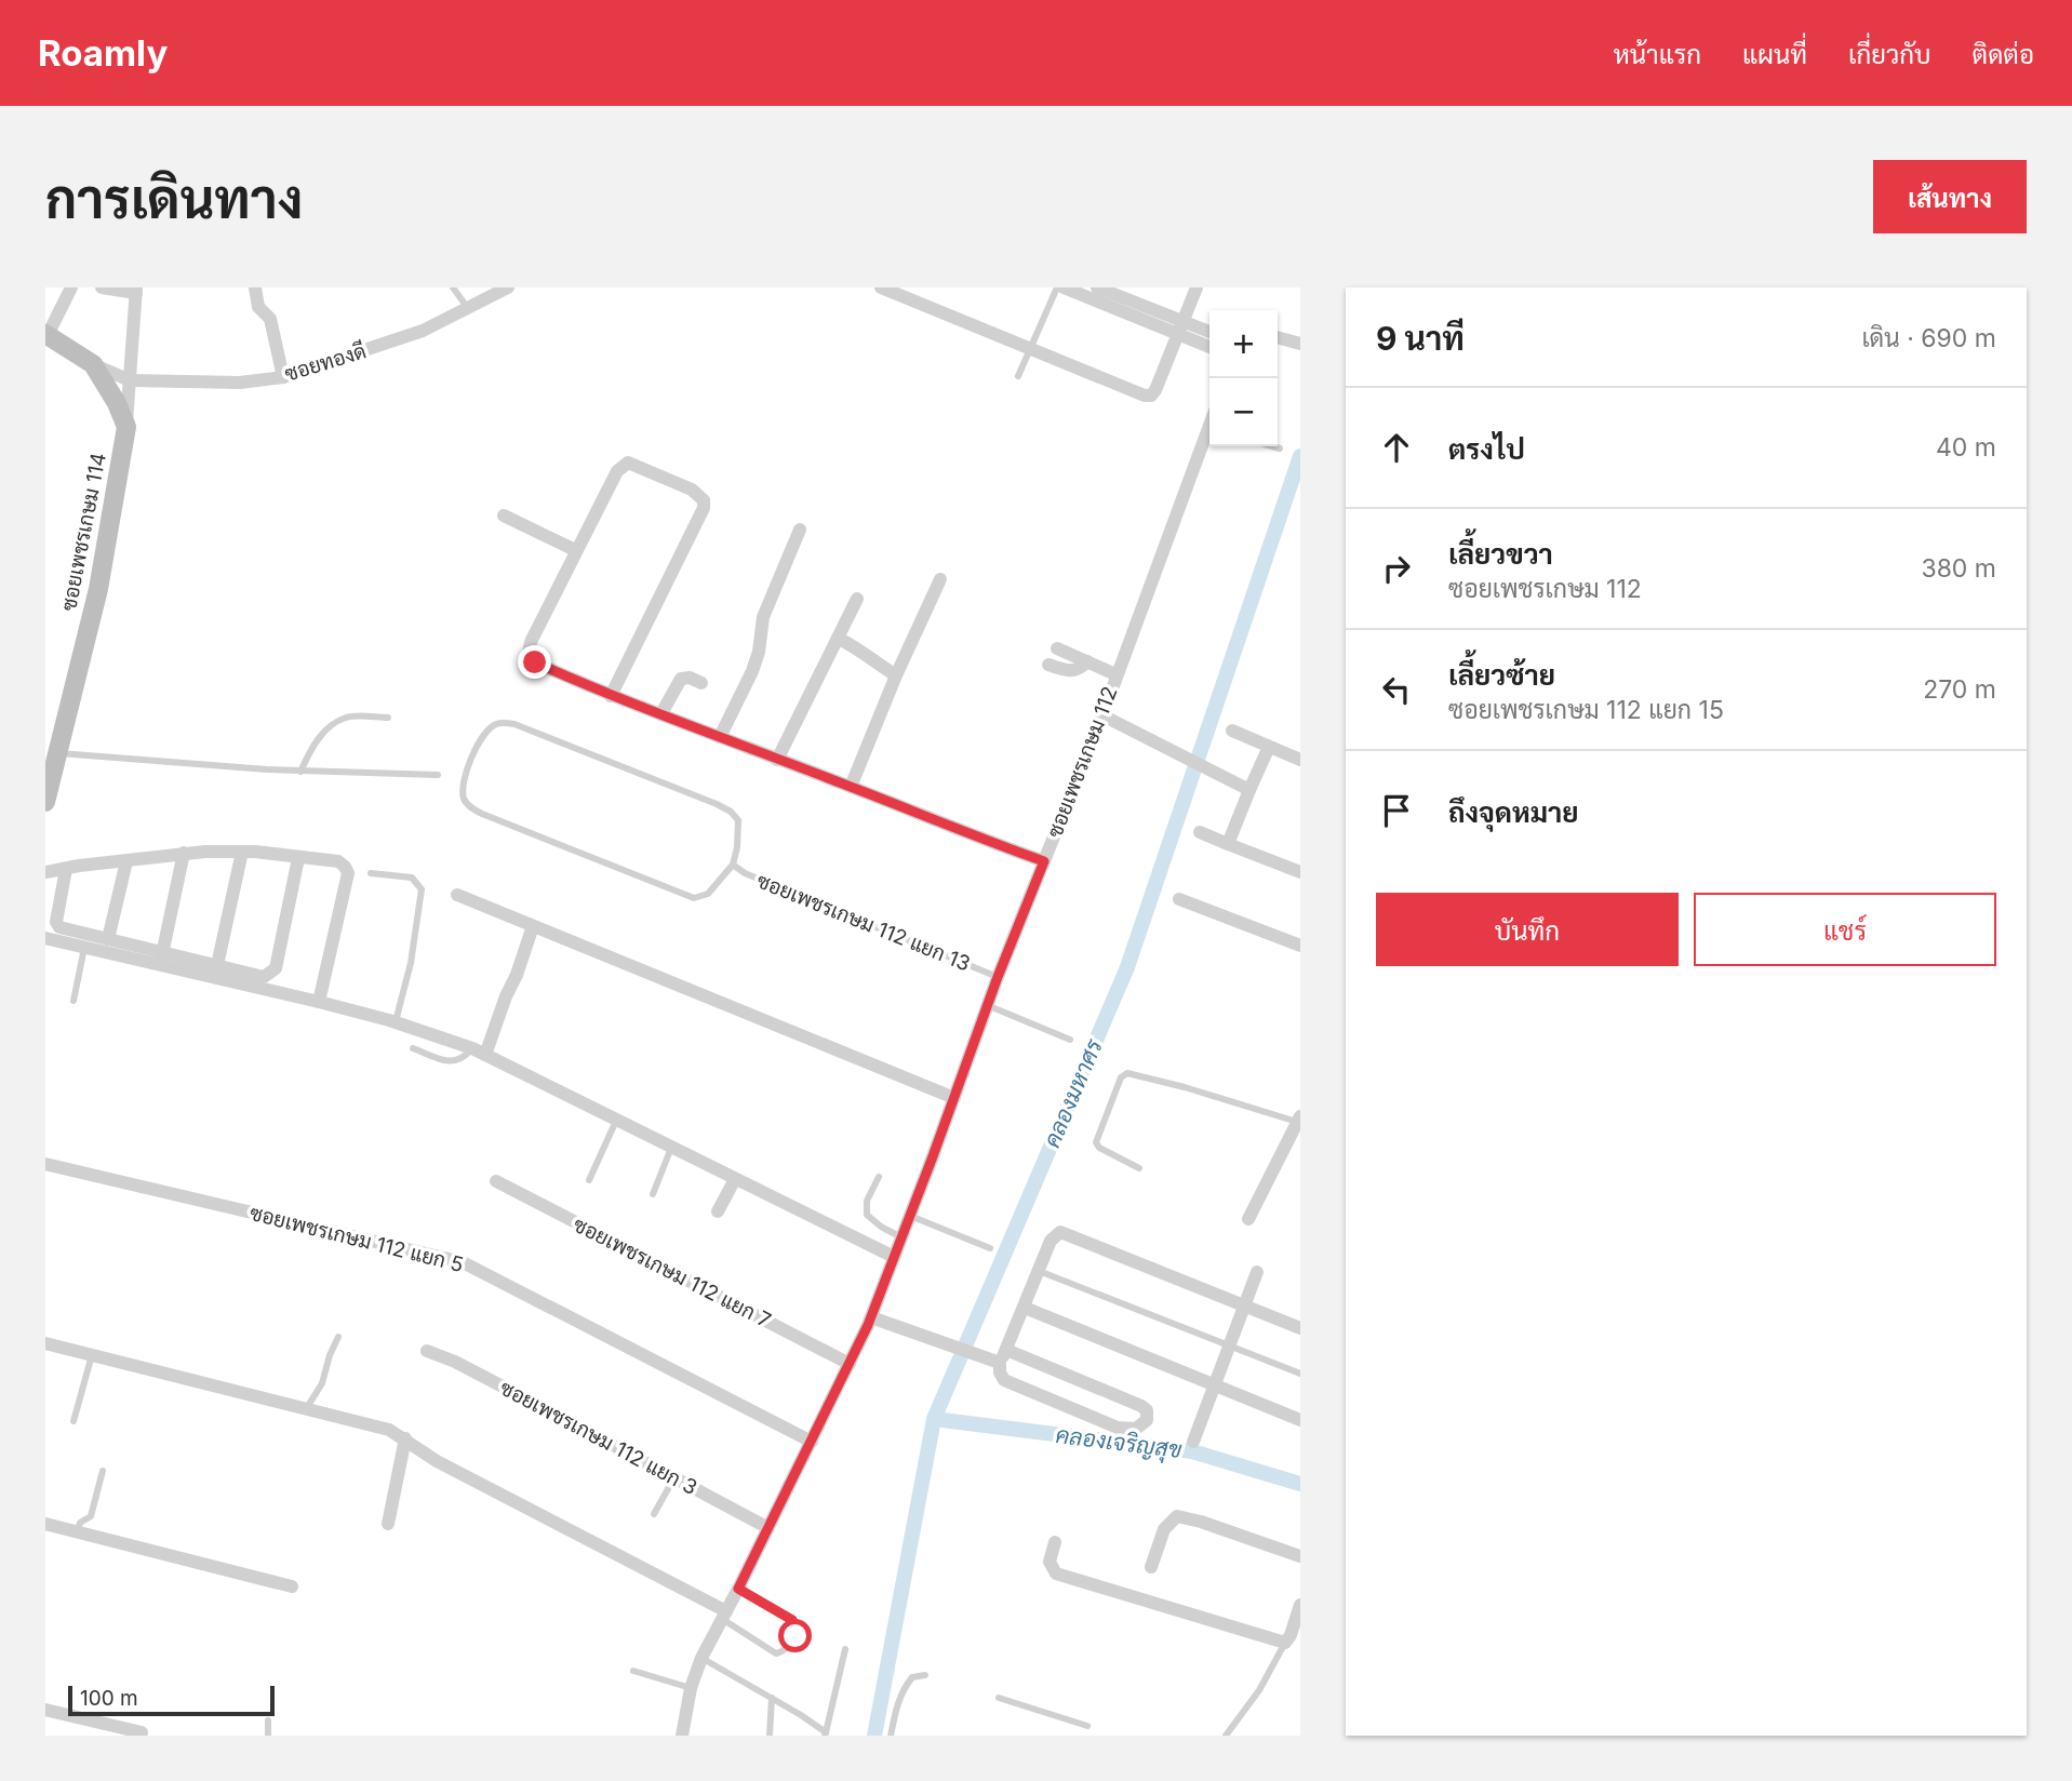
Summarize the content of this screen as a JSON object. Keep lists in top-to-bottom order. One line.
{"streets":{"street":["ซอยทองดี","ซอยเพชรเกษม 114","ซอยเพชรเกษม 112","ซอยเพชรเกษม 112 แยก 5","ซอยเพชรเกษม 112 แยก 7","ซอยเพชรเกษม 112 แยก 3"],"lane":["ซอยเพชรเกษม 112 แยก 13"]},"crossings":[["ซอยเพชรเกษม 112","ซอยเพชรเกษม 112 แยก 13"],["ซอยเพชรเกษม 112","ซอยเพชรเกษม 112 แยก 5"],["ซอยเพชรเกษม 112","ซอยเพชรเกษม 112 แยก 7"],["ซอยเพชรเกษม 112","ซอยเพชรเกษม 112 แยก 3"]],"water":["คลองมหาศร","คลองเจริญสุข"],"scale_bar":"100 m","page":{"header":"Roamly","nav":["หน้าแรก","แผนที่","เกี่ยวกับ","ติดต่อ"],"buttons":["เส้นทาง",["บันทึก","แชร์"]],"title":"การเดินทาง","heading":["9 นาที","เดิน · 690 m"],"map_buttons":["+","−"],"list":[["ตรงไป","40 m"],["เลี้ยวขวา","ซอยเพชรเกษม 112","380 m"],["เลี้ยวซ้าย","ซอยเพชรเกษม 112 แยก 15","270 m"],"ถึงจุดหมาย"],"scale":"100 m"}}
